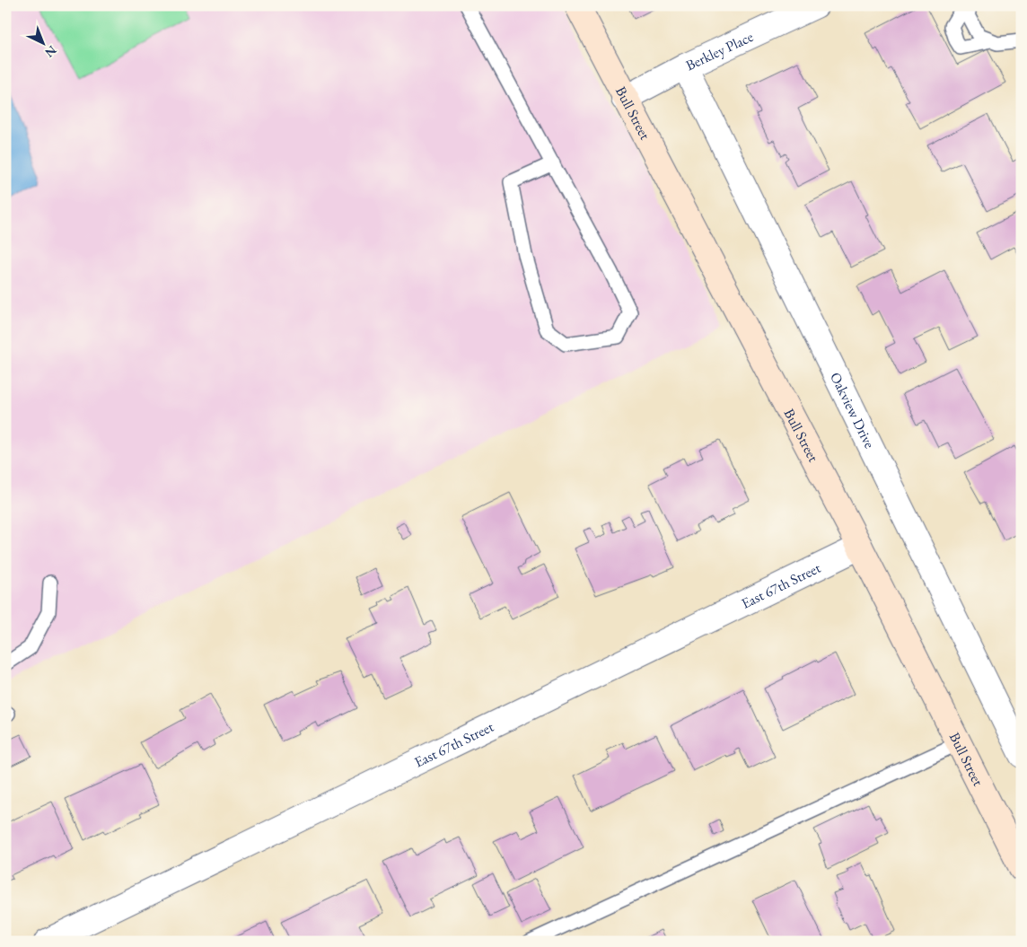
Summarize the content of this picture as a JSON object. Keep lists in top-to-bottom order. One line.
{"streets":{"street":["Berkley Place","Bull Street","Oakview Drive","East 67th Street"]},"crossings":[["Berkley Place","Bull Street"],["Berkley Place","Oakview Drive"],["Bull Street","East 67th Street"]],"north":"bottom right"}
